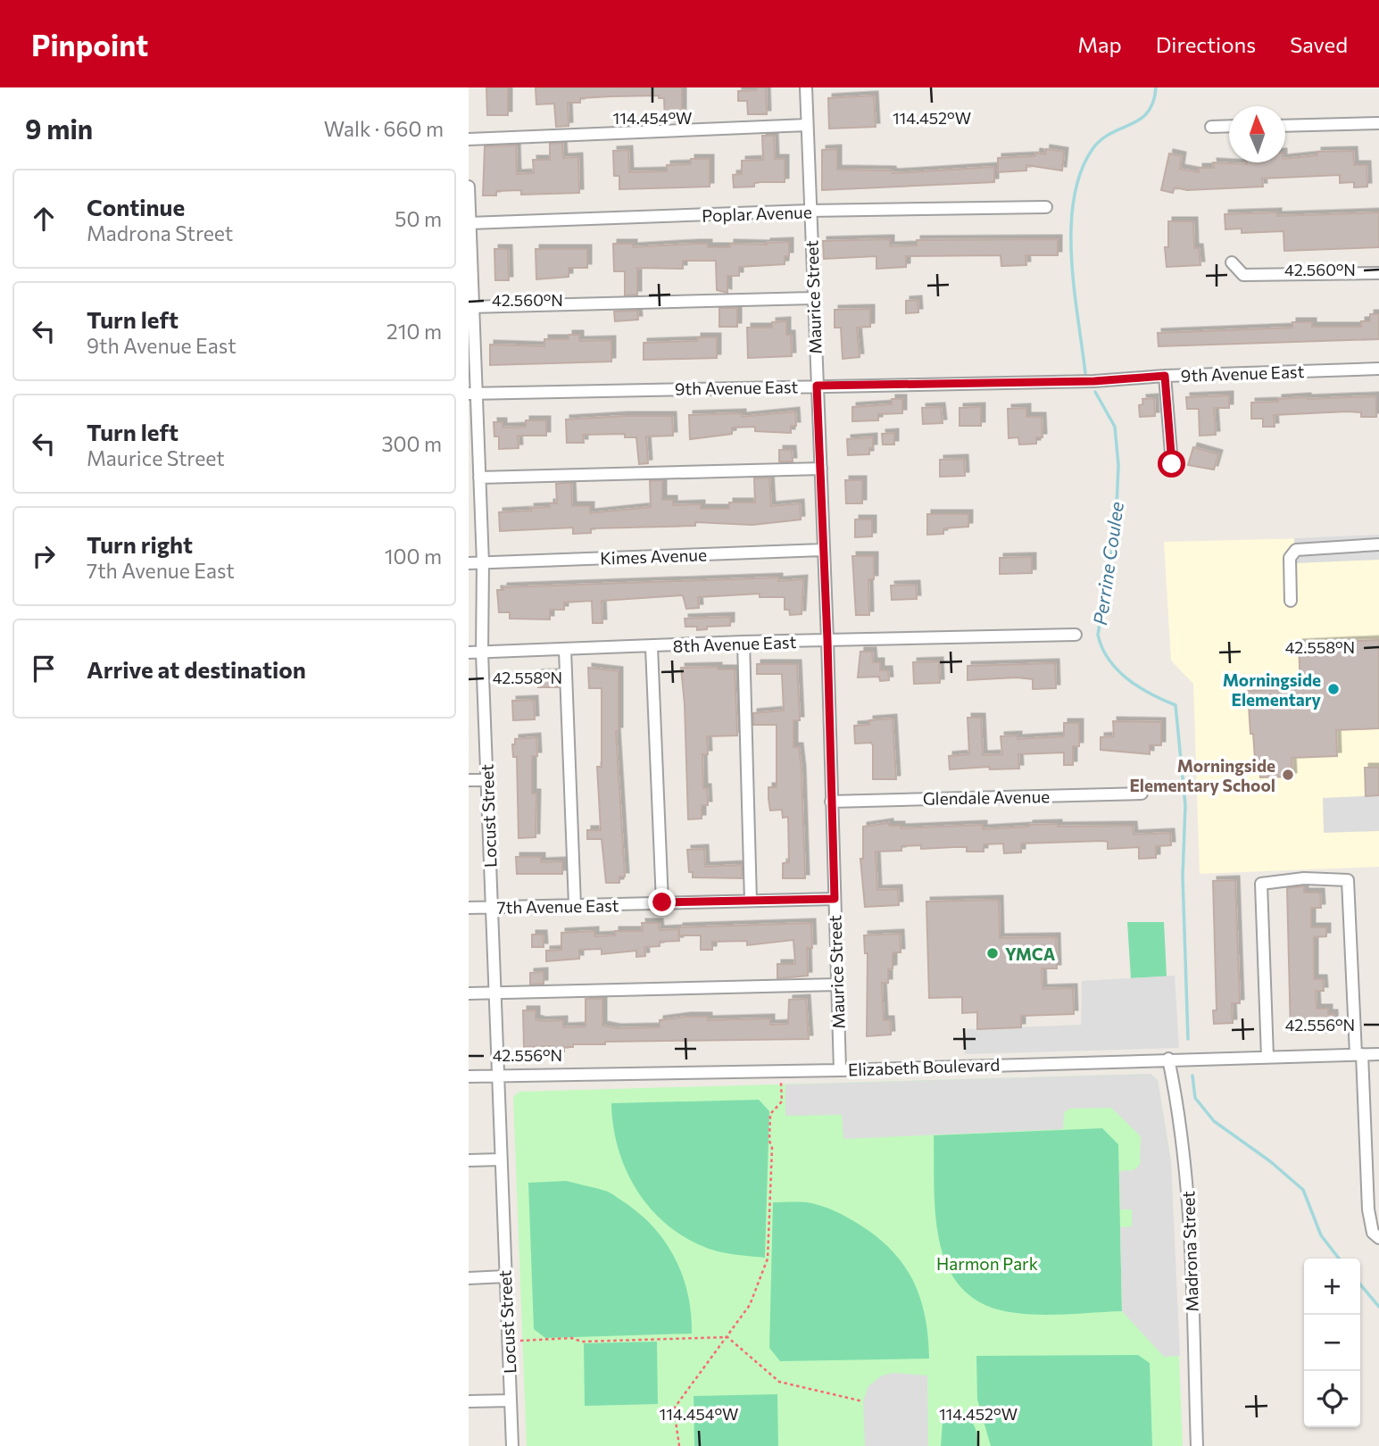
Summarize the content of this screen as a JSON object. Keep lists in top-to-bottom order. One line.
{"streets":{"street":["Poplar Avenue","Maurice Street","9th Avenue East","Kimes Avenue","8th Avenue East","Glendale Avenue","Locust Street","7th Avenue East","Elizabeth Boulevard","Madrona Street"]},"crossings":[["Poplar Avenue","Maurice Street"],["Poplar Avenue","Locust Street"],["Maurice Street","9th Avenue East"],["Maurice Street","Kimes Avenue"],["Maurice Street","8th Avenue East"],["Maurice Street","Glendale Avenue"],["Maurice Street","7th Avenue East"],["Maurice Street","Elizabeth Boulevard"],["9th Avenue East","Locust Street"],["Kimes Avenue","Locust Street"],["8th Avenue East","Locust Street"],["Locust Street","7th Avenue East"],["Locust Street","Elizabeth Boulevard"],["Elizabeth Boulevard","Madrona Street"]],"water":["Perrine Coulee"],"parks":["Harmon Park"],"places":["Morningside Elementary","Morningside Elementary School","YMCA"],"north":"top","page":{"header":"Pinpoint","nav":["Map","Directions","Saved"],"heading":["9 min","Walk · 660 m"],"list":[["Continue","Madrona Street","50 m"],["Turn left","9th Avenue East","210 m"],["Turn left","Maurice Street","300 m"],["Turn right","7th Avenue East","100 m"],"Arrive at destination"],"map_buttons":["+","−"]},"coordinates":["114.454°W","114.452°W","42.560°N","42.558°N","42.556°N"]}
